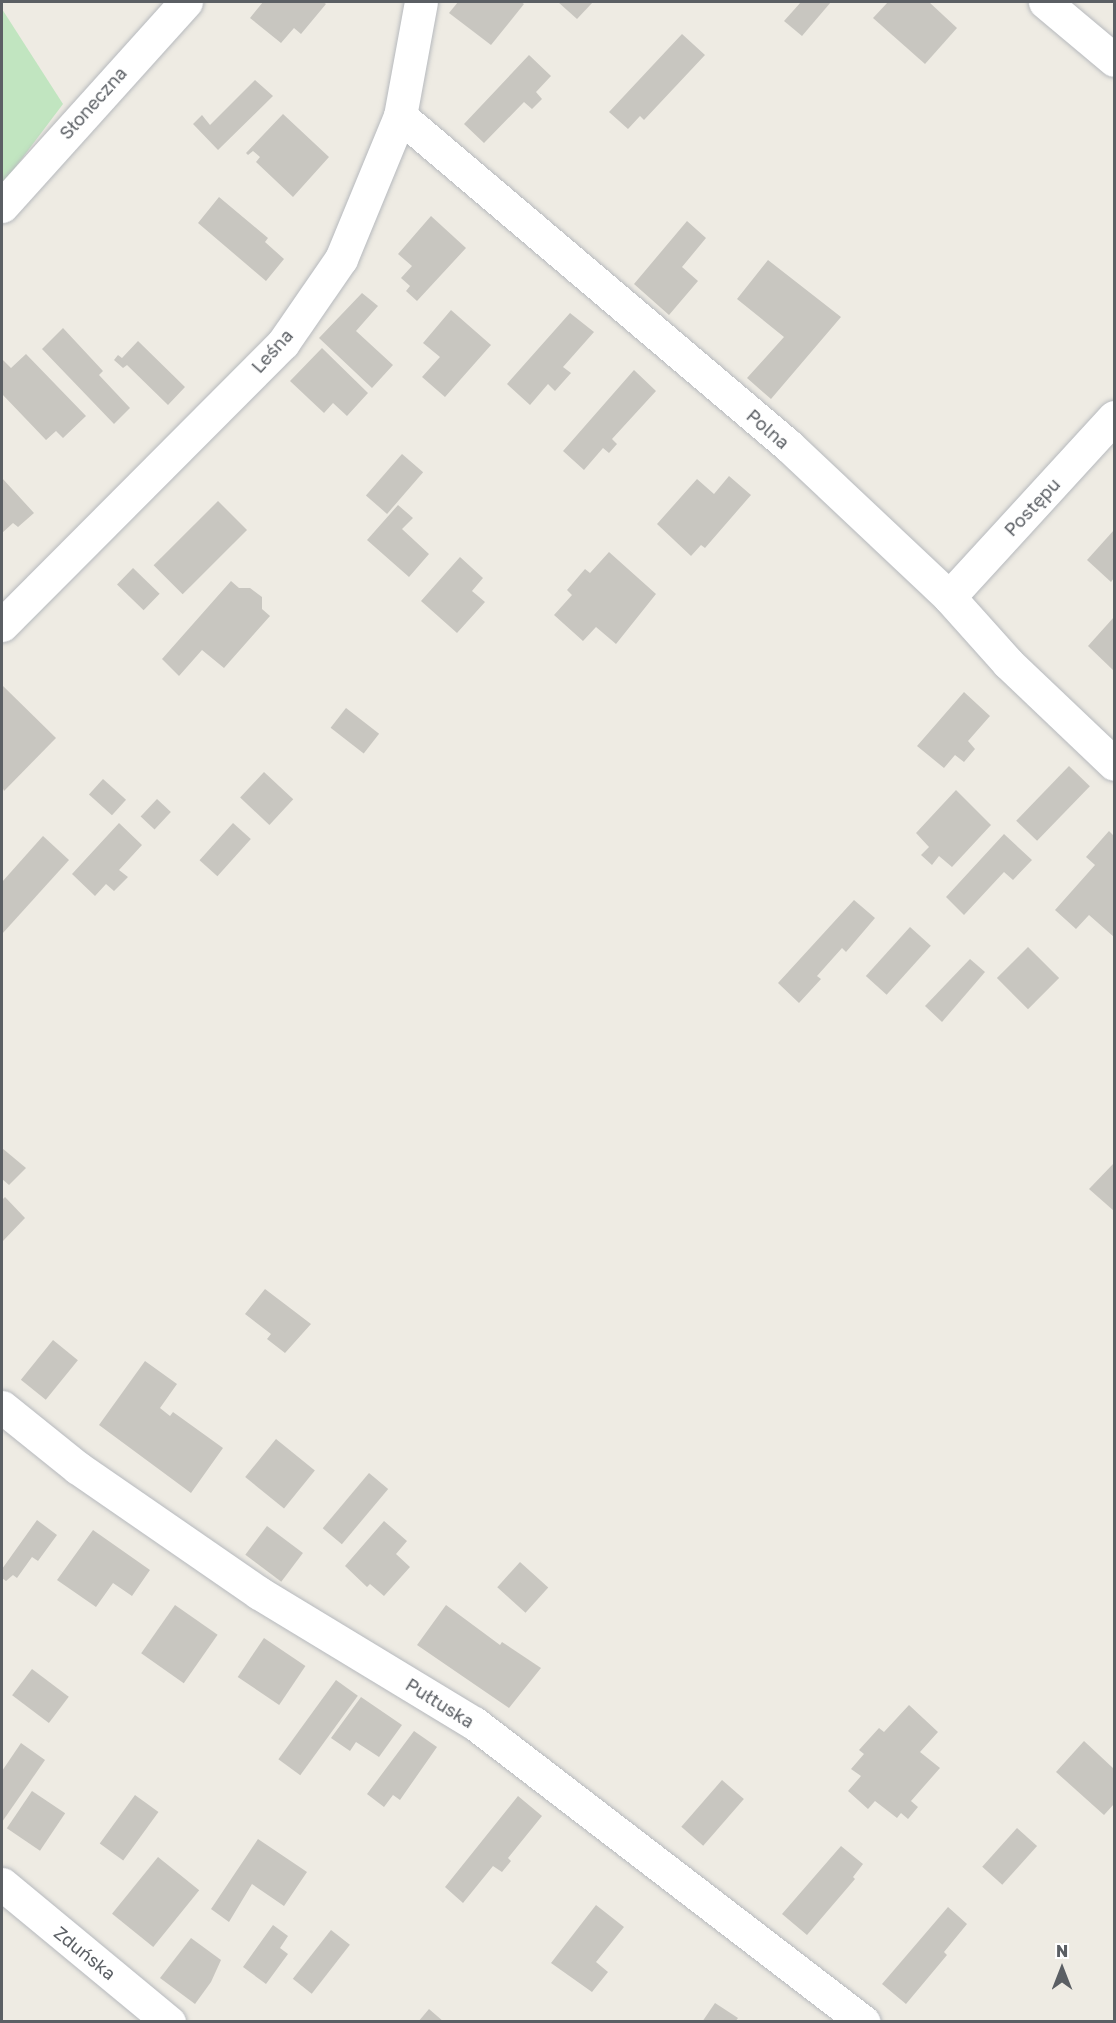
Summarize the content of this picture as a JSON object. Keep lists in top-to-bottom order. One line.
{"streets":{"street":["Słoneczna","Leśna","Polna","Postępu","Pułtuska","Zduńska"]},"crossings":[["Leśna","Polna"],["Polna","Postępu"]],"north":"top"}
